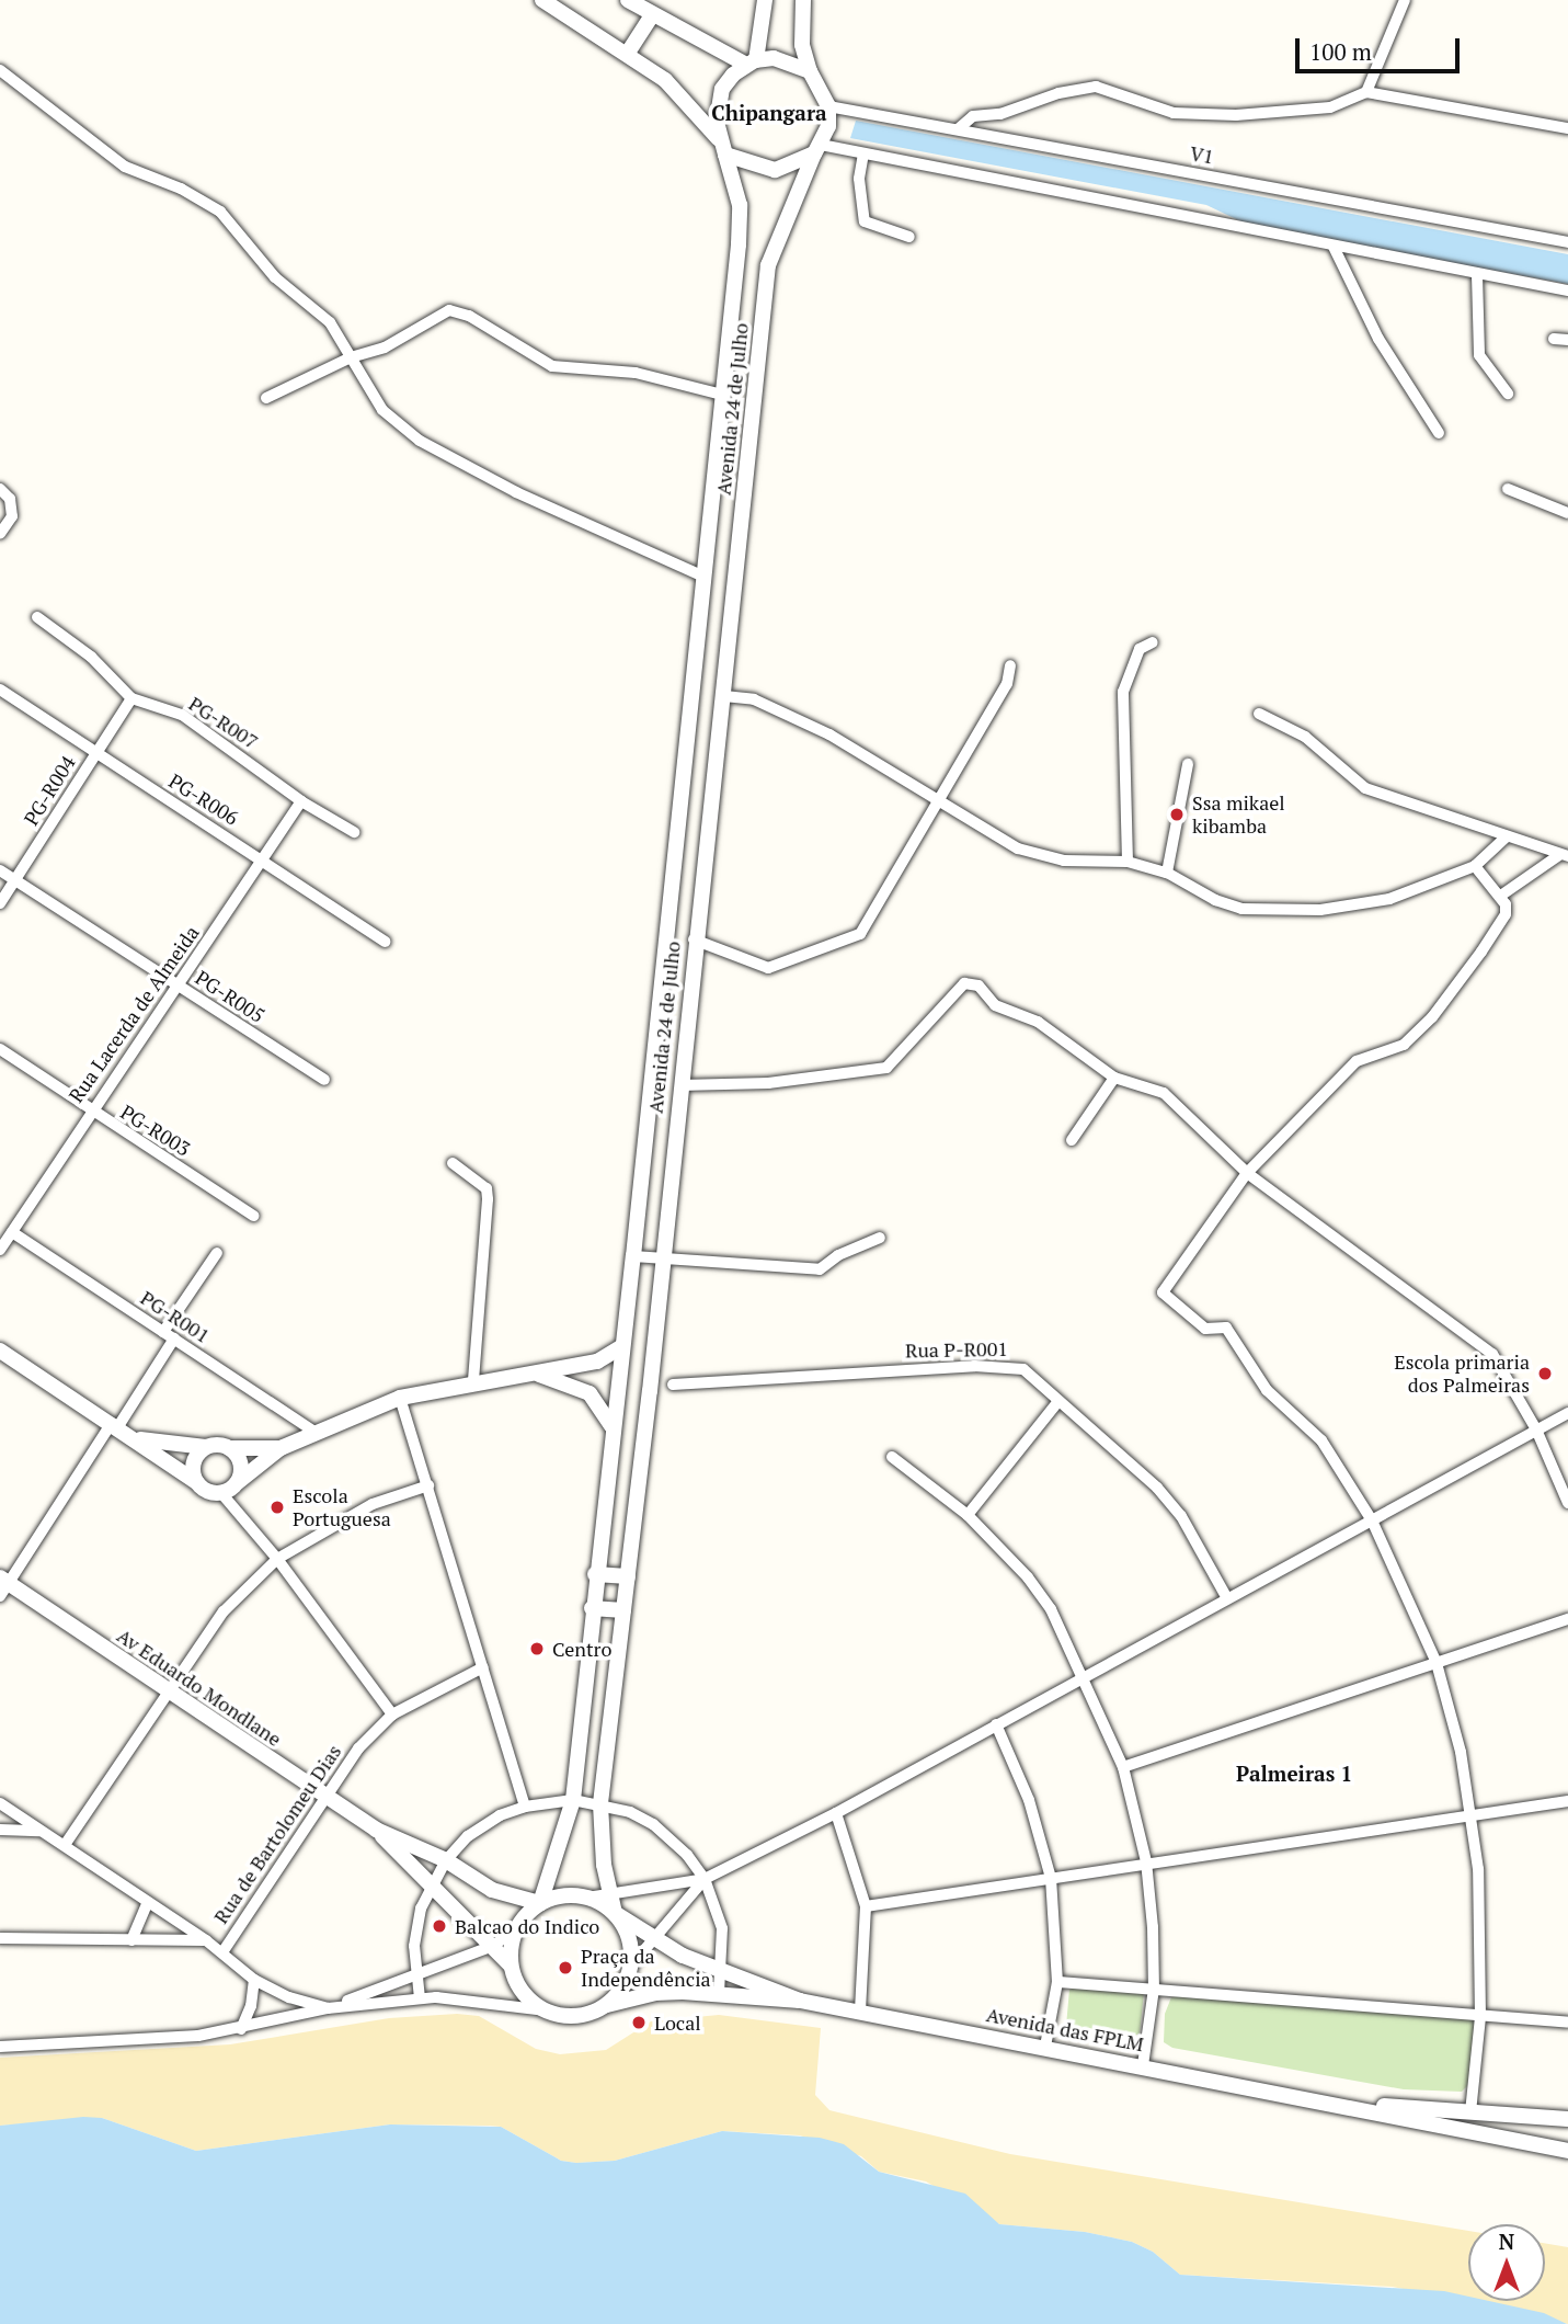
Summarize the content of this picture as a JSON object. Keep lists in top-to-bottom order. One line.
{"streets":{"street":["V1","Avenida 24 de Julho","PG-R007","PG-R004","PG-R006","PG-R005","Rua Lacerda de Almeida","PG-R003","PG-R001","Rua P-R001","Av Eduardo Mondlane","Rua de Bartolomeu Dias","Avenida das FPLM"]},"crossings":[["V1","Avenida 24 de Julho"],["Avenida 24 de Julho","Avenida das FPLM"],["PG-R007","PG-R004"],["PG-R007","Rua Lacerda de Almeida"],["PG-R004","PG-R006"],["PG-R004","PG-R005"],["PG-R006","Rua Lacerda de Almeida"],["PG-R005","Rua Lacerda de Almeida"],["Rua Lacerda de Almeida","PG-R003"],["Rua Lacerda de Almeida","PG-R001"],["Av Eduardo Mondlane","Rua de Bartolomeu Dias"]],"districts":["Chipangara","Palmeiras 1"],"places":["Ssa mikael kibamba","Escola primaria dos Palmeiras","Escola Portuguesa","Centro","Balcao do Indico","Praça da Independência","Local"],"scale_bar":"100 m","north":"top"}
